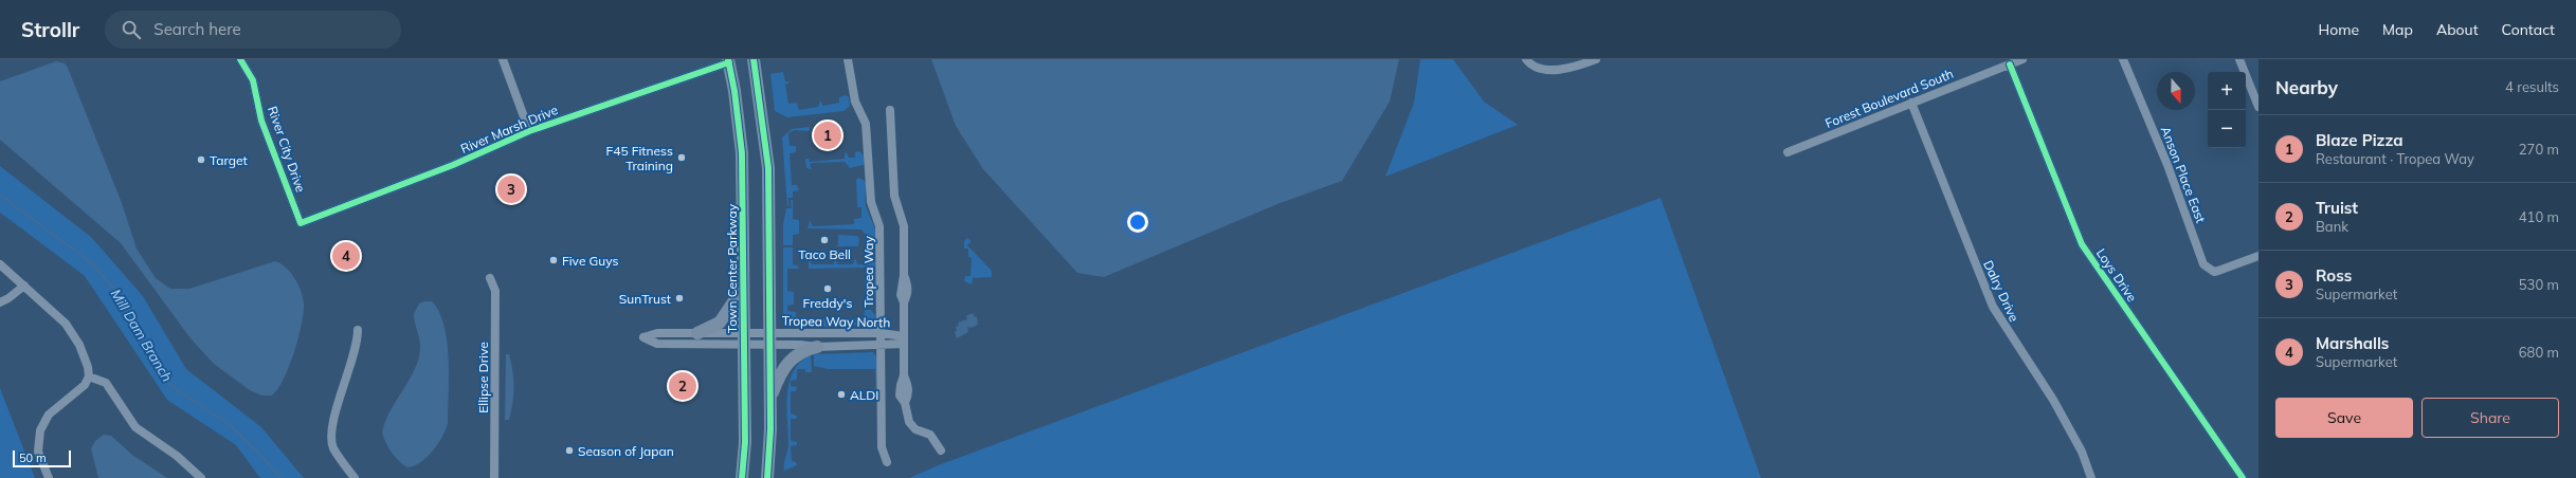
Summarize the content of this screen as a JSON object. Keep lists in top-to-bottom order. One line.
{"streets":{"main road":["Town Center Parkway"],"street":["Forest Boulevard South","River Marsh Drive","River City Drive","Anson Place East","Tropea Way","Loys Drive","Dalry Drive","Tropea Way North","Ellipse Drive"]},"crossings":[["Forest Boulevard South","Loys Drive"],["Forest Boulevard South","Dalry Drive"],["River Marsh Drive","River City Drive"],["River Marsh Drive","Town Center Parkway"],["Town Center Parkway","Tropea Way North"],["Tropea Way","Tropea Way North"]],"water":["Mill Dam Branch"],"places":["F45 Fitness Training","Target","Taco Bell","Five Guys","Freddy's","SunTrust","ALDI","Season of Japan"],"scale_bar":"50 m","north":"bottom","page":{"header":"Strollr","search":"Search here","nav":["Home","Map","About","Contact"],"heading":["Nearby","4 results"],"map_buttons":["+","−"],"list":[{"mark":"1","name":"Blaze Pizza","note":"Restaurant · Tropea Way","value":"270 m"},{"mark":"2","name":"Truist","note":"Bank","value":"410 m"},{"mark":"3","name":"Ross","note":"Supermarket","value":"530 m"},{"mark":"4","name":"Marshalls","note":"Supermarket","value":"680 m"}],"pins":["1","3","4","2"],"buttons":["Save","Share"],"scale":"50 m"}}
